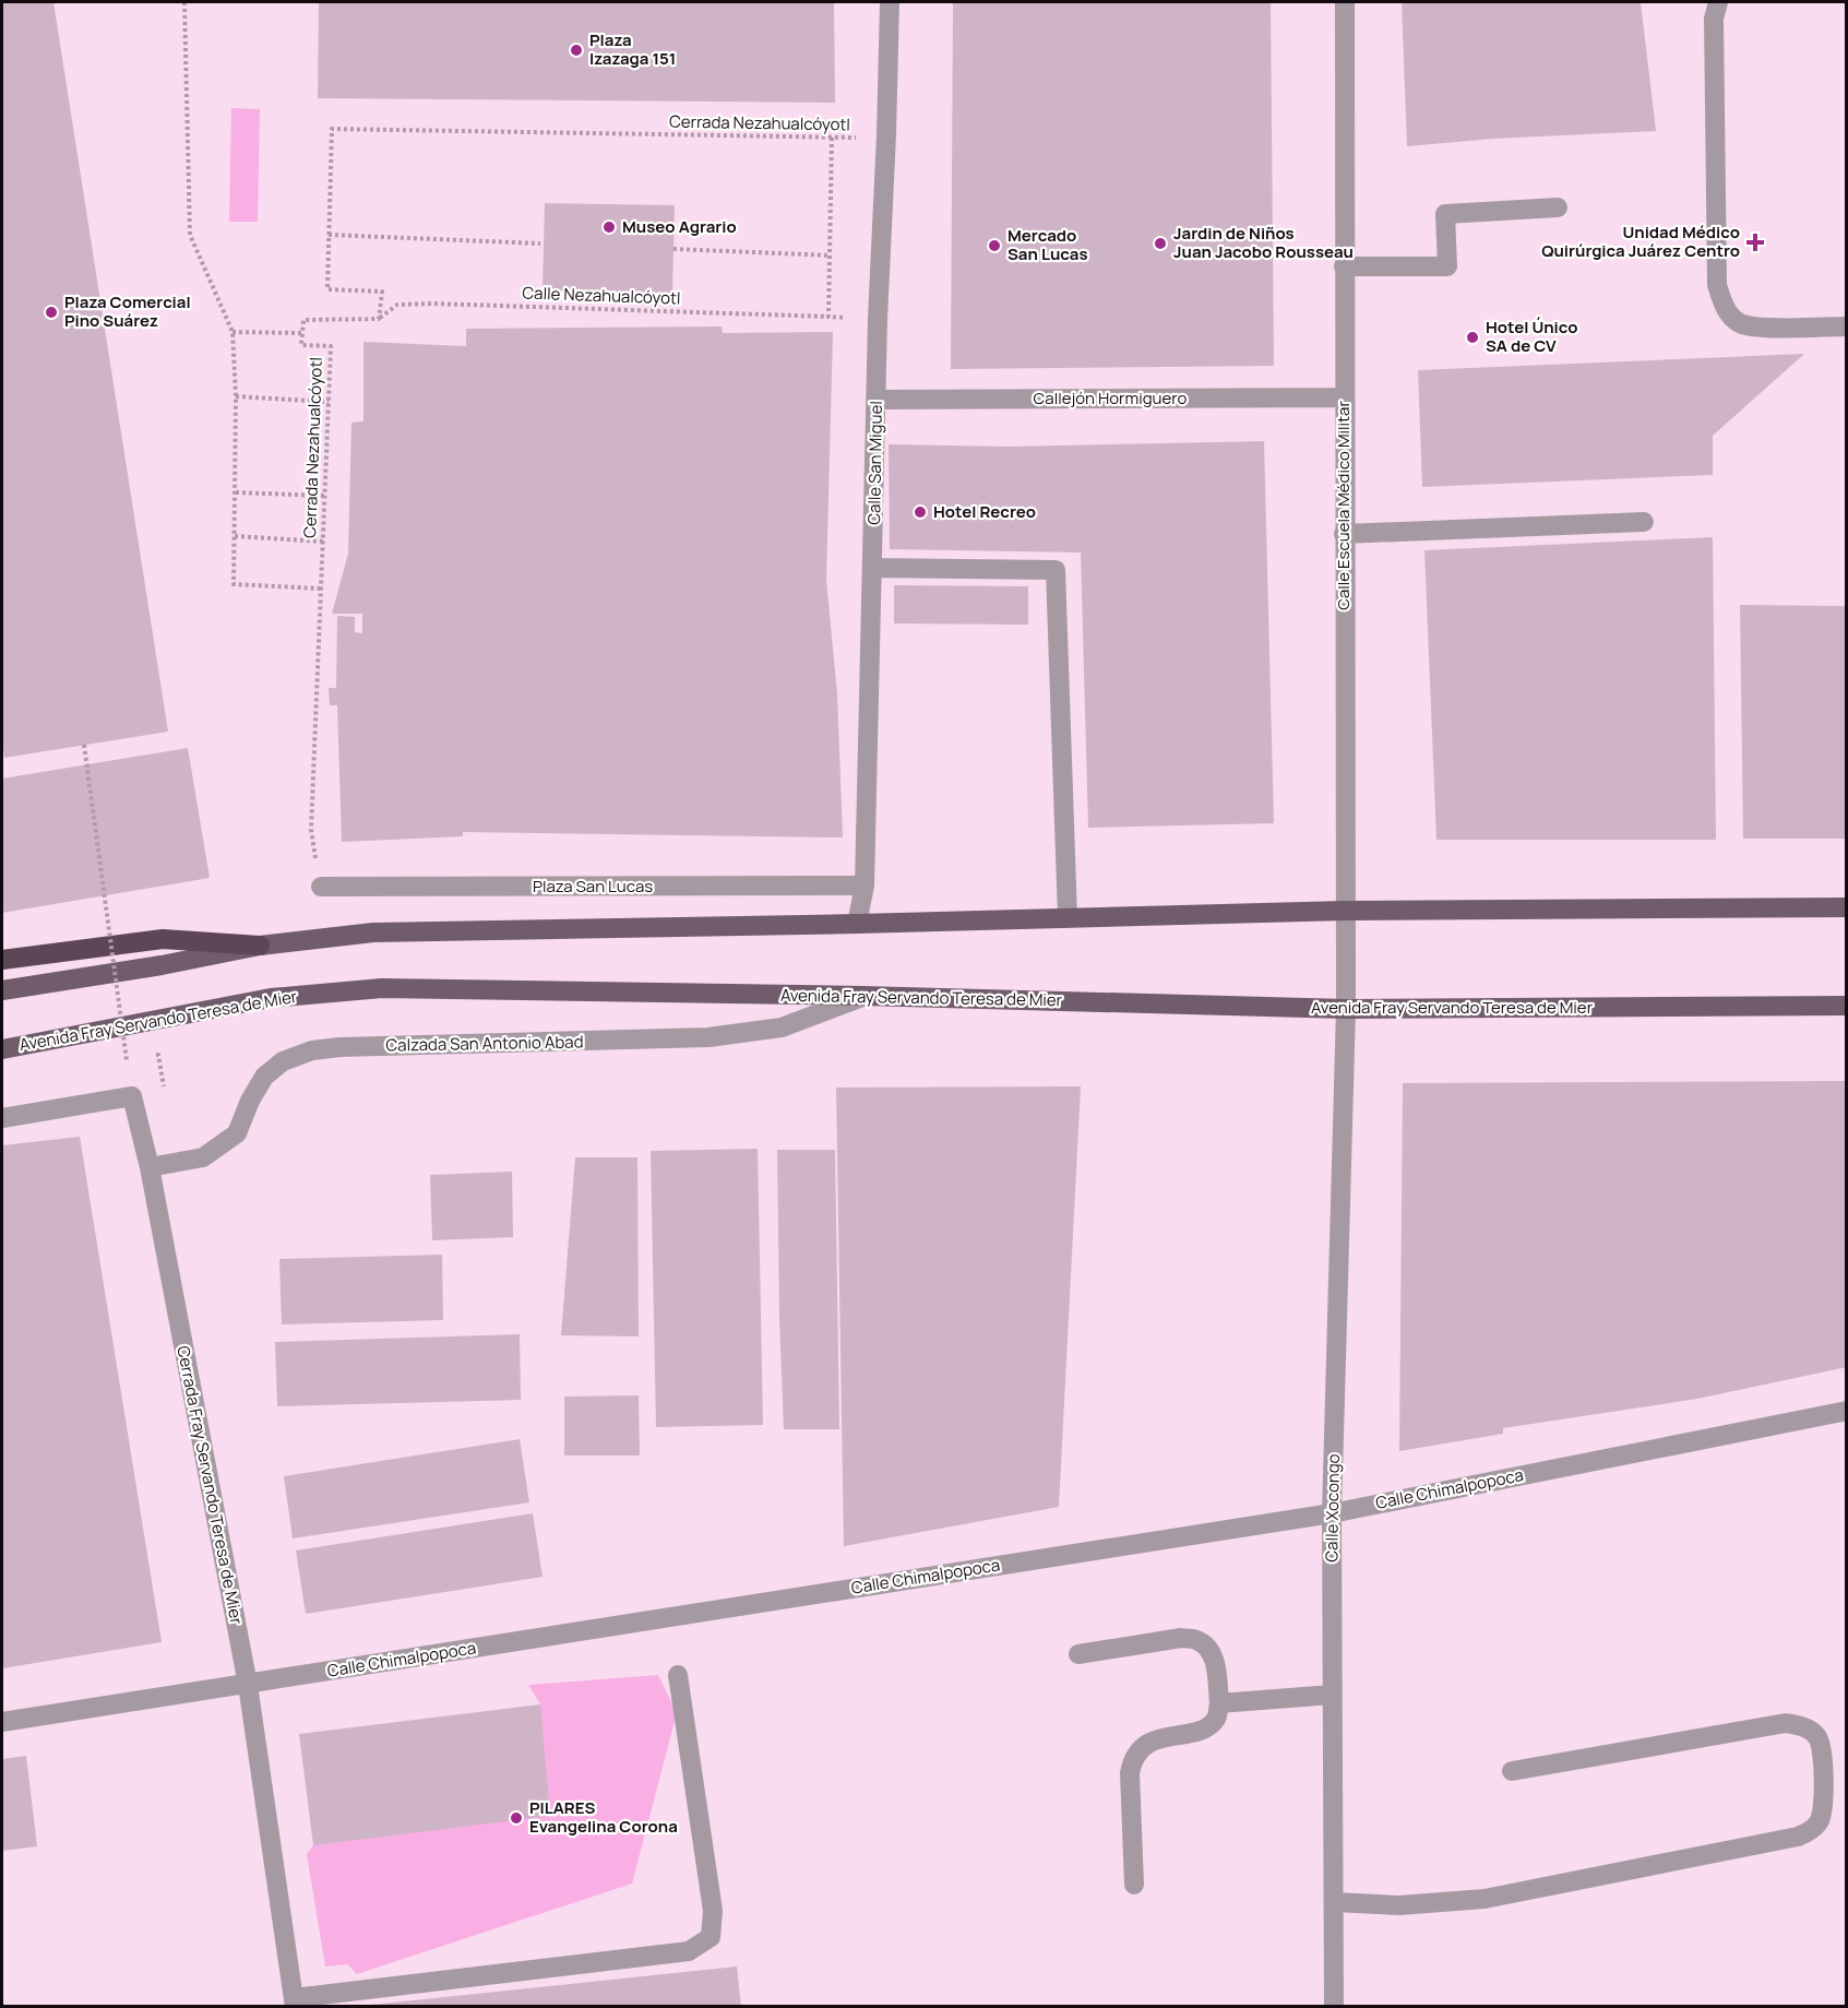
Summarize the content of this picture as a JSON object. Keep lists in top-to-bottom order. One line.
{"streets":{"main road":["Avenida Fray Servando Teresa de Mier"],"street":["Callejón Hormiguero","Calle San Miguel","Calle Escuela Médico Militar","Plaza San Lucas","Calzada San Antonio Abad","Cerrada Fray Servando Teresa de Mier","Calle Chimalpopoca","Calle Xocongo"],"path":["Cerrada Nezahualcóyotl","Calle Nezahualcóyotl"]},"crossings":[["Cerrada Nezahualcóyotl","Calle Nezahualcóyotl"],["Cerrada Nezahualcóyotl","Calle San Miguel"],["Cerrada Nezahualcóyotl","Plaza San Lucas"],["Callejón Hormiguero","Calle San Miguel"],["Callejón Hormiguero","Calle Escuela Médico Militar"],["Calle San Miguel","Plaza San Lucas"],["Calle Escuela Médico Militar","Avenida Fray Servando Teresa de Mier"],["Calle Escuela Médico Militar","Calle Xocongo"],["Avenida Fray Servando Teresa de Mier","Calzada San Antonio Abad"],["Avenida Fray Servando Teresa de Mier","Calle Xocongo"],["Calzada San Antonio Abad","Cerrada Fray Servando Teresa de Mier"],["Cerrada Fray Servando Teresa de Mier","Calle Chimalpopoca"],["Calle Chimalpopoca","Calle Xocongo"]],"places":{"other":["Plaza Izazaga 151","Museo Agrario","Jardin de Niños Juan Jacobo Rousseau","Mercado San Lucas","Plaza Comercial Pino Suárez","Hotel Único SA de CV","Hotel Recreo","PILARES Evangelina Corona"],"health":["Unidad Médico Quirúrgica Juárez Centro"]}}
